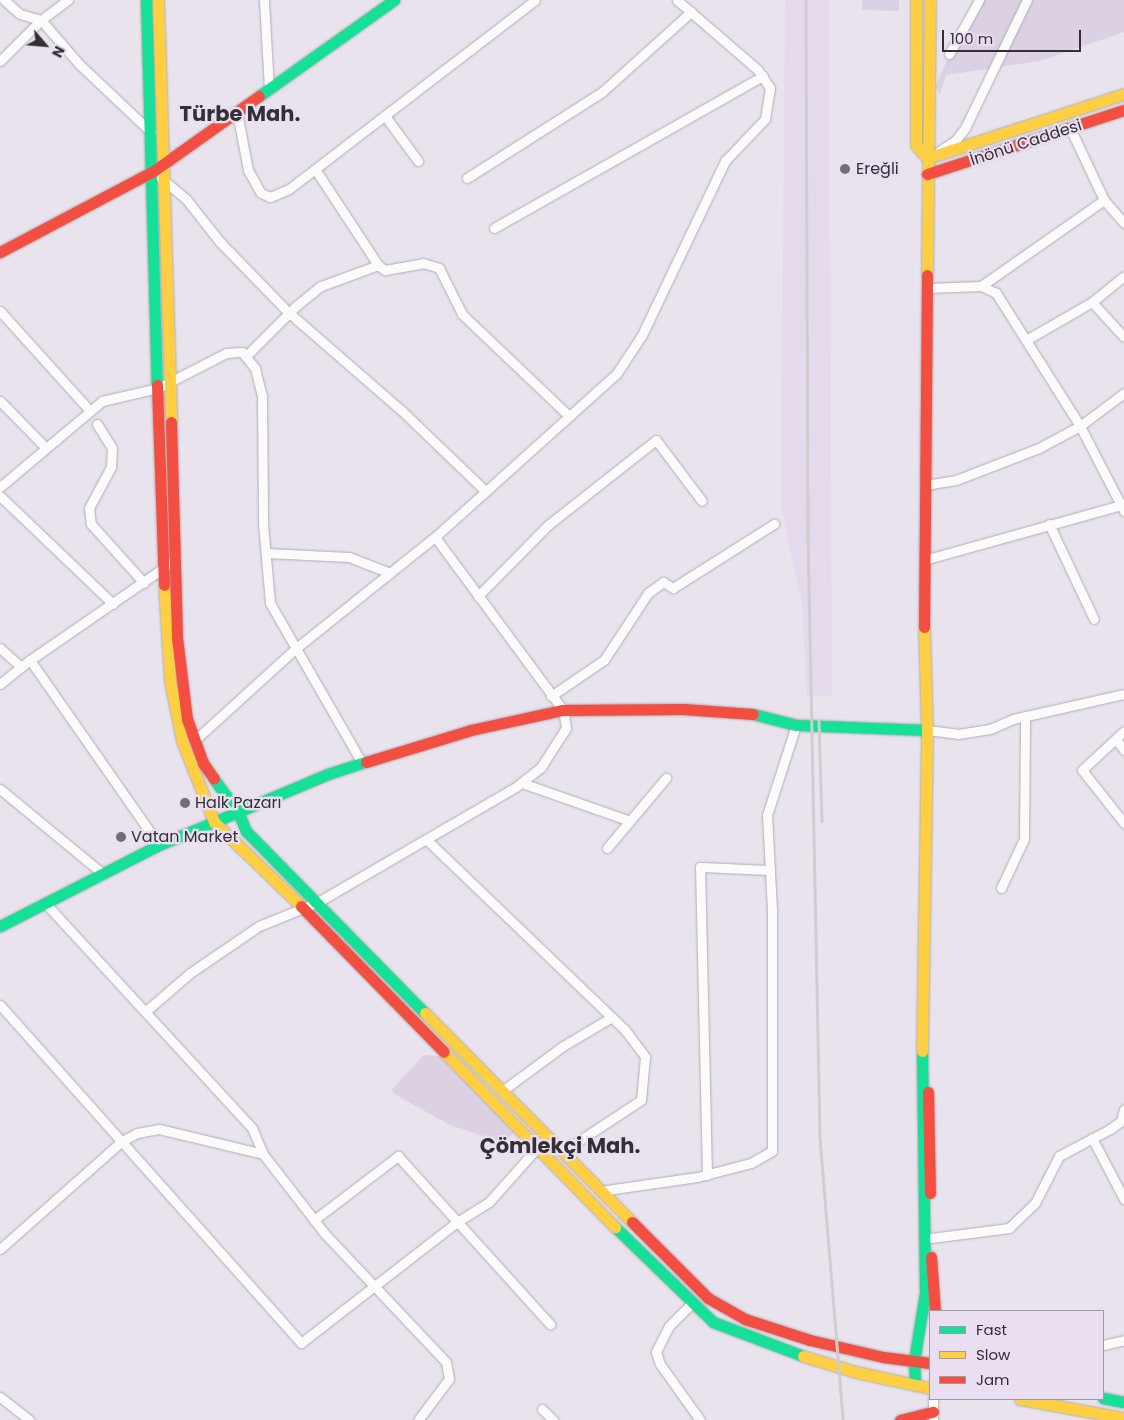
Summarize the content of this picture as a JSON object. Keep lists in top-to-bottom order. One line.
{"streets":{"main road":["İnönü Caddesi"]},"districts":["Türbe Mah.","Çömlekçi Mah."],"places":["Ereğli","Halk Pazarı","Vatan Market"],"legend":["Fast","Slow","Jam"],"scale_bar":"100 m","north":"bottom right"}
